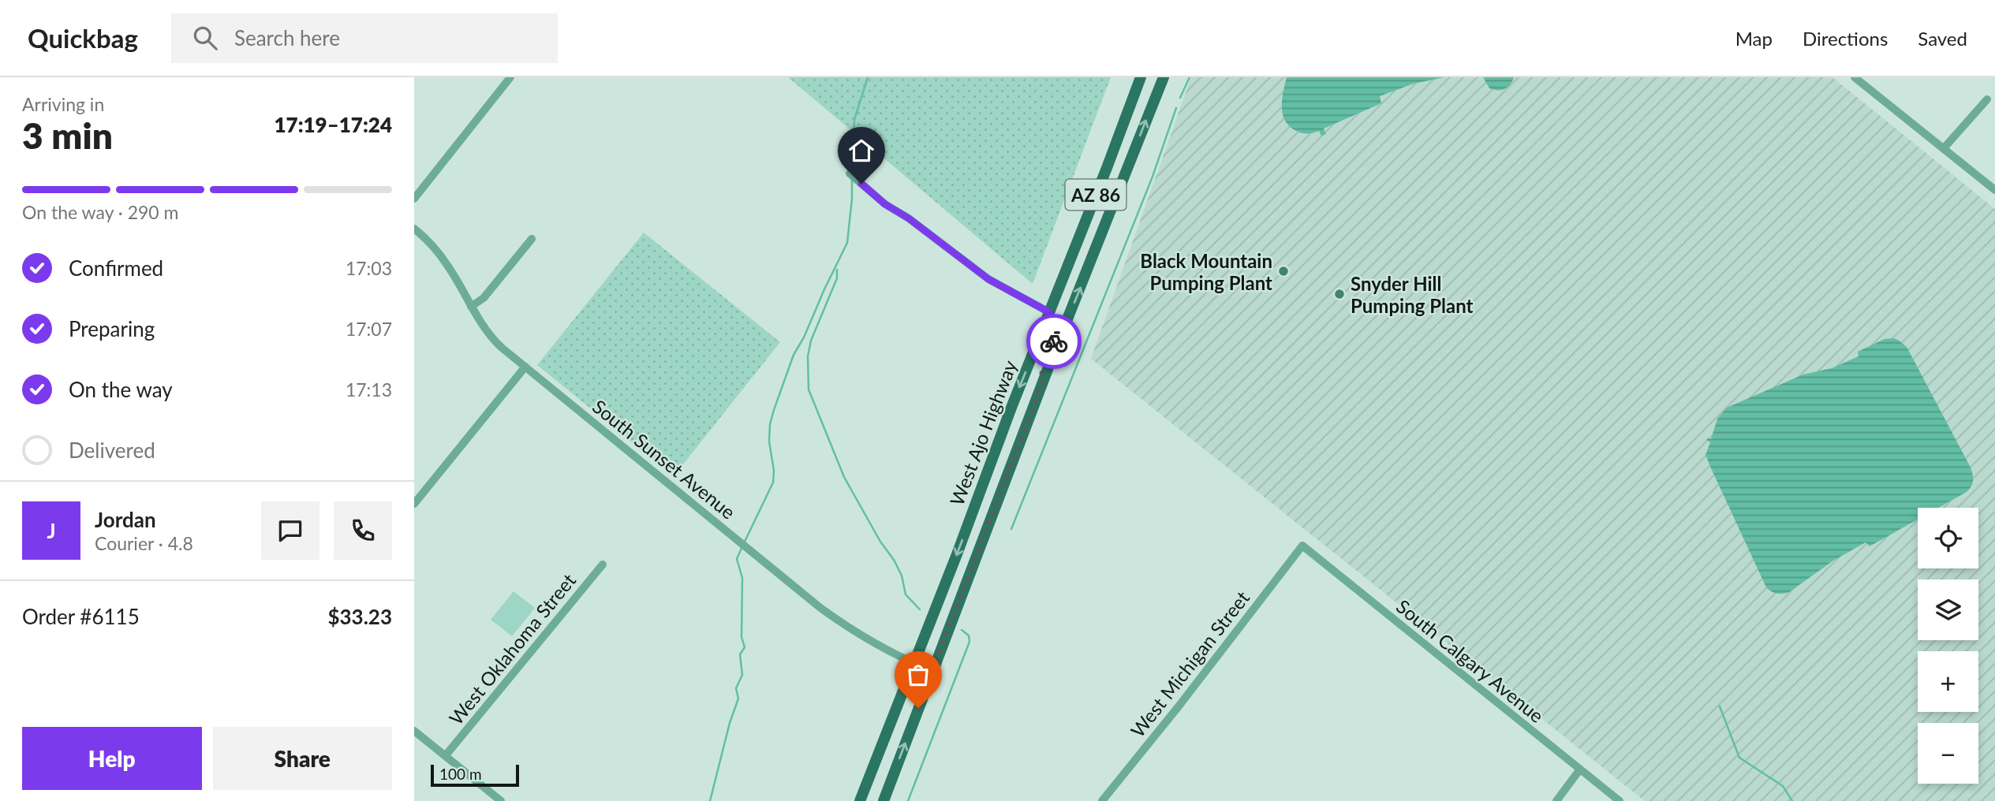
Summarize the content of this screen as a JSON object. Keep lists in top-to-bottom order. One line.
{"streets":{"main road":["AZ 86","West Ajo Highway"],"street":["South Sunset Avenue","West Oklahoma Street","South Calgary Avenue","West Michigan Street"]},"crossings":[["West Ajo Highway","South Sunset Avenue"],["South Calgary Avenue","West Michigan Street"]],"places":["Black Mountain Pumping Plant","Snyder Hill Pumping Plant"],"scale_bar":"100 m","page":{"header":"Quickbag","search":"Search here","nav":["Map","Directions","Saved"],"heading":["3 min","Arriving in","17:19–17:24"],"panel":["Jordan","Courier · 4.8","Order #6115","$33.23"],"bar":"On the way · 290 m","list":[["Confirmed","17:03"],["Preparing","17:07"],["On the way","17:13"],"Delivered"],"round":"J","map_buttons":["+","−"],"buttons":["Help","Share"],"scale":"100 m"}}
